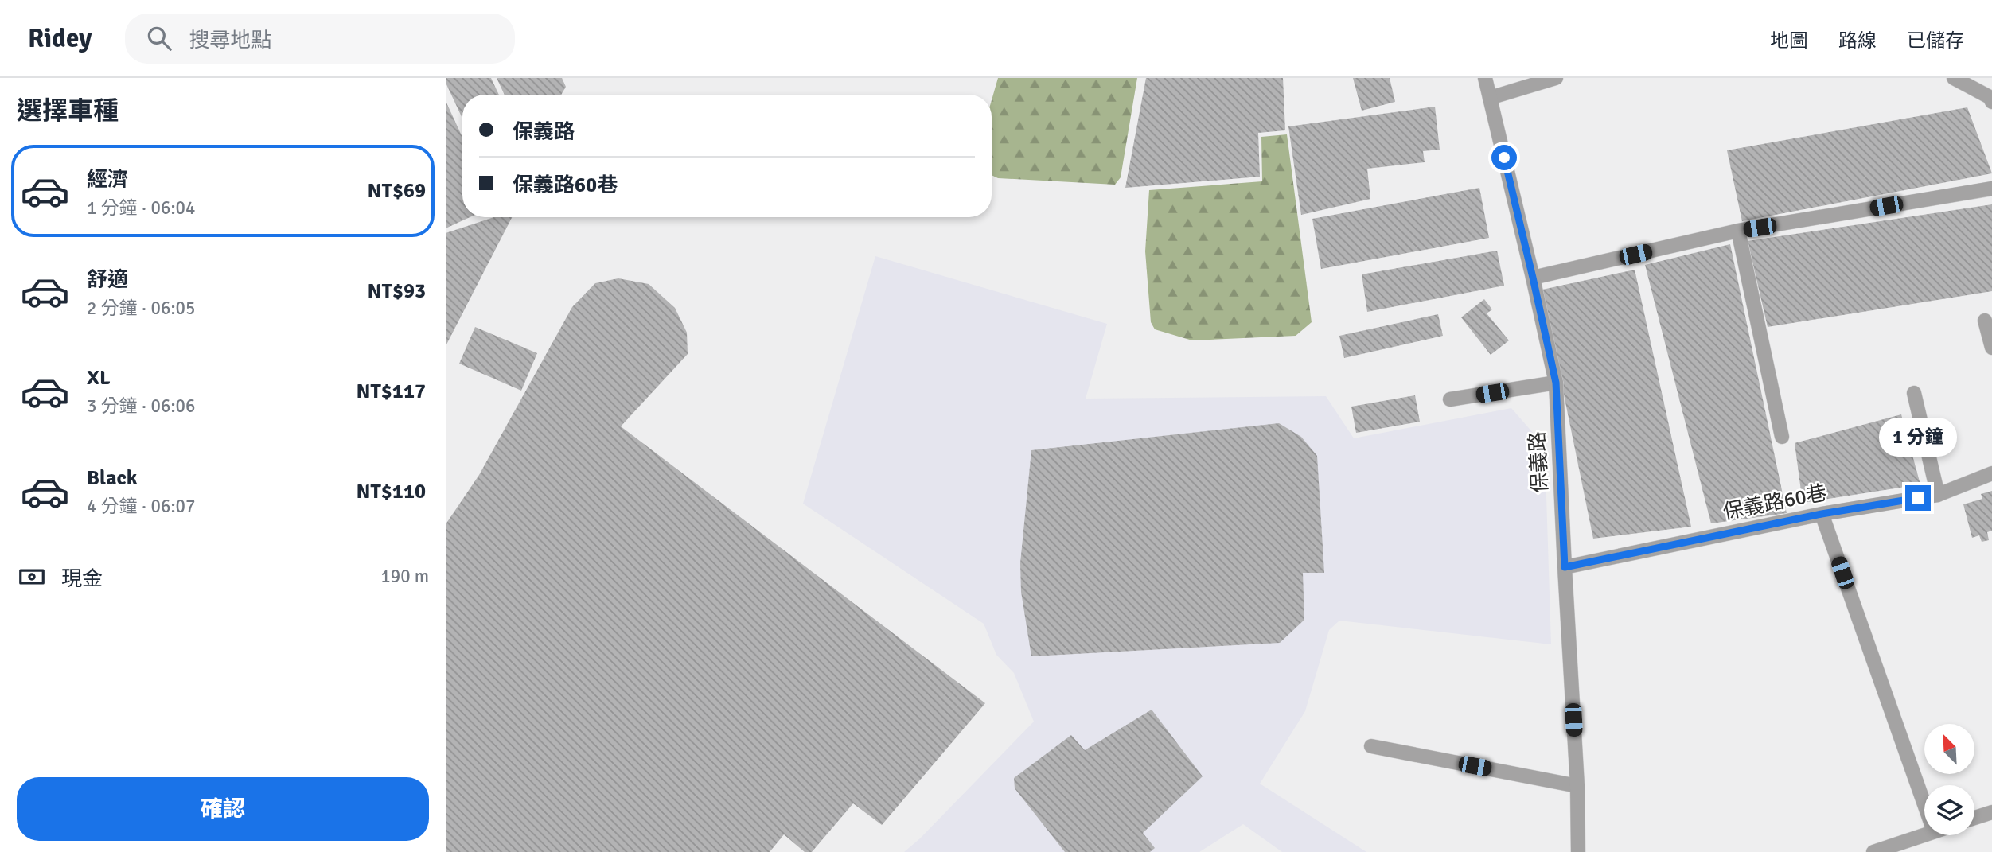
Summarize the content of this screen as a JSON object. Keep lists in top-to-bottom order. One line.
{"streets":{"street":["保義路","保義路60巷"]},"crossings":[["保義路","保義路60巷"]],"north":"top left","page":{"header":"Ridey","search":"搜尋地點","nav":["地圖","路線","已儲存"],"heading":"選擇車種","banner":["保義路","保義路60巷"],"list":[{"name":"經濟","note":"1 分鐘 · 06:04","value":"NT$69"},{"name":"舒適","note":"2 分鐘 · 06:05","value":"NT$93"},{"name":"XL","note":"3 分鐘 · 06:06","value":"NT$117"},{"name":"Black","note":"4 分鐘 · 06:07","value":"NT$110"}],"bubble":"1 分鐘","pay":["現金","190 m"],"buttons":"確認"}}
